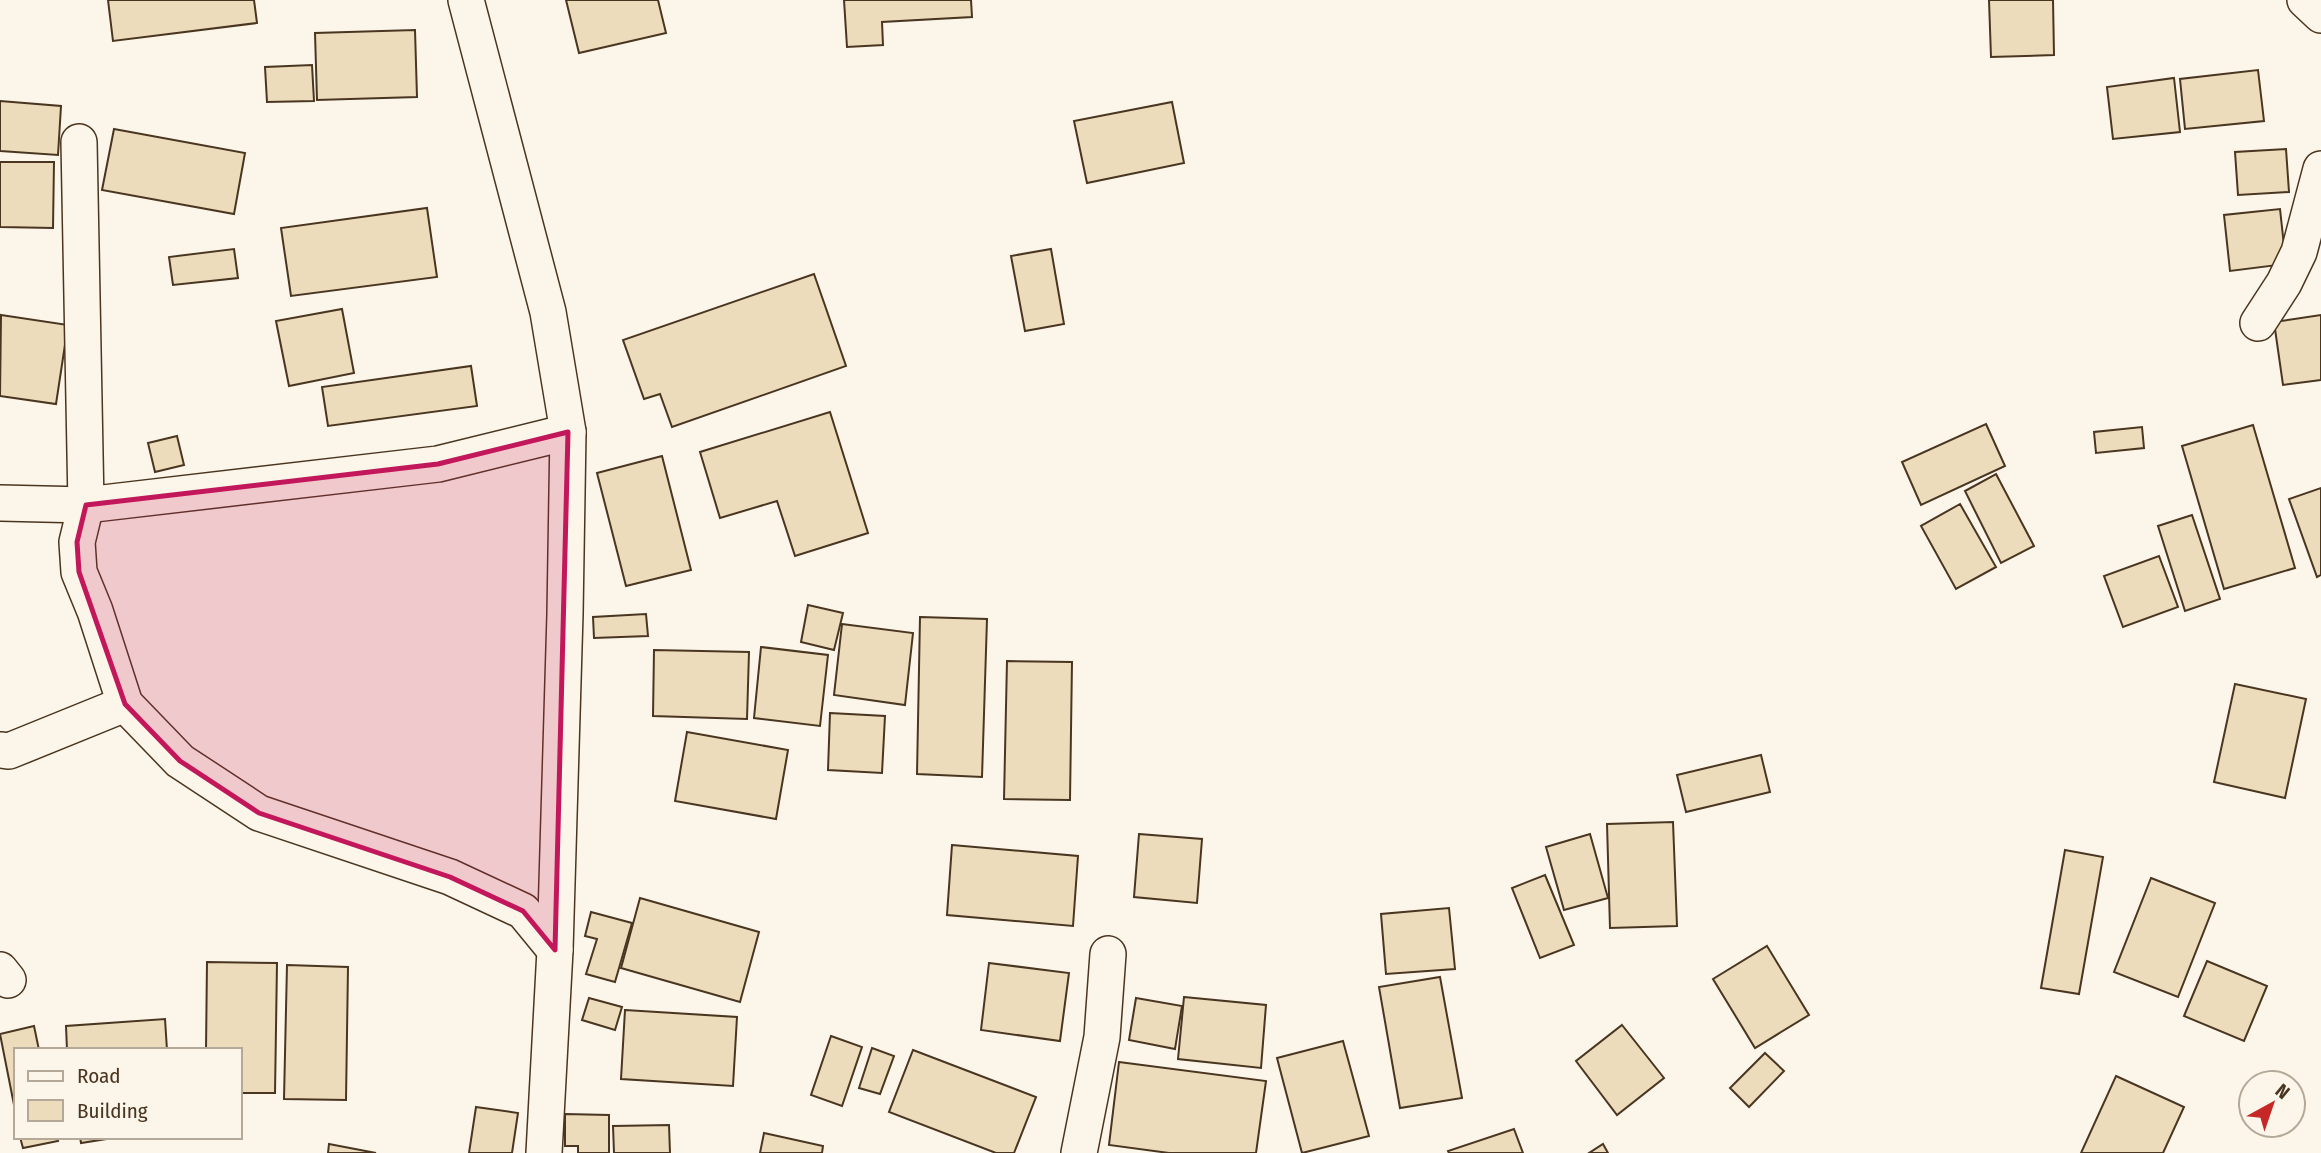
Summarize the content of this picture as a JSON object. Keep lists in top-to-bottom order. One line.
{"legend":["Road","Building"],"north":"top right"}
